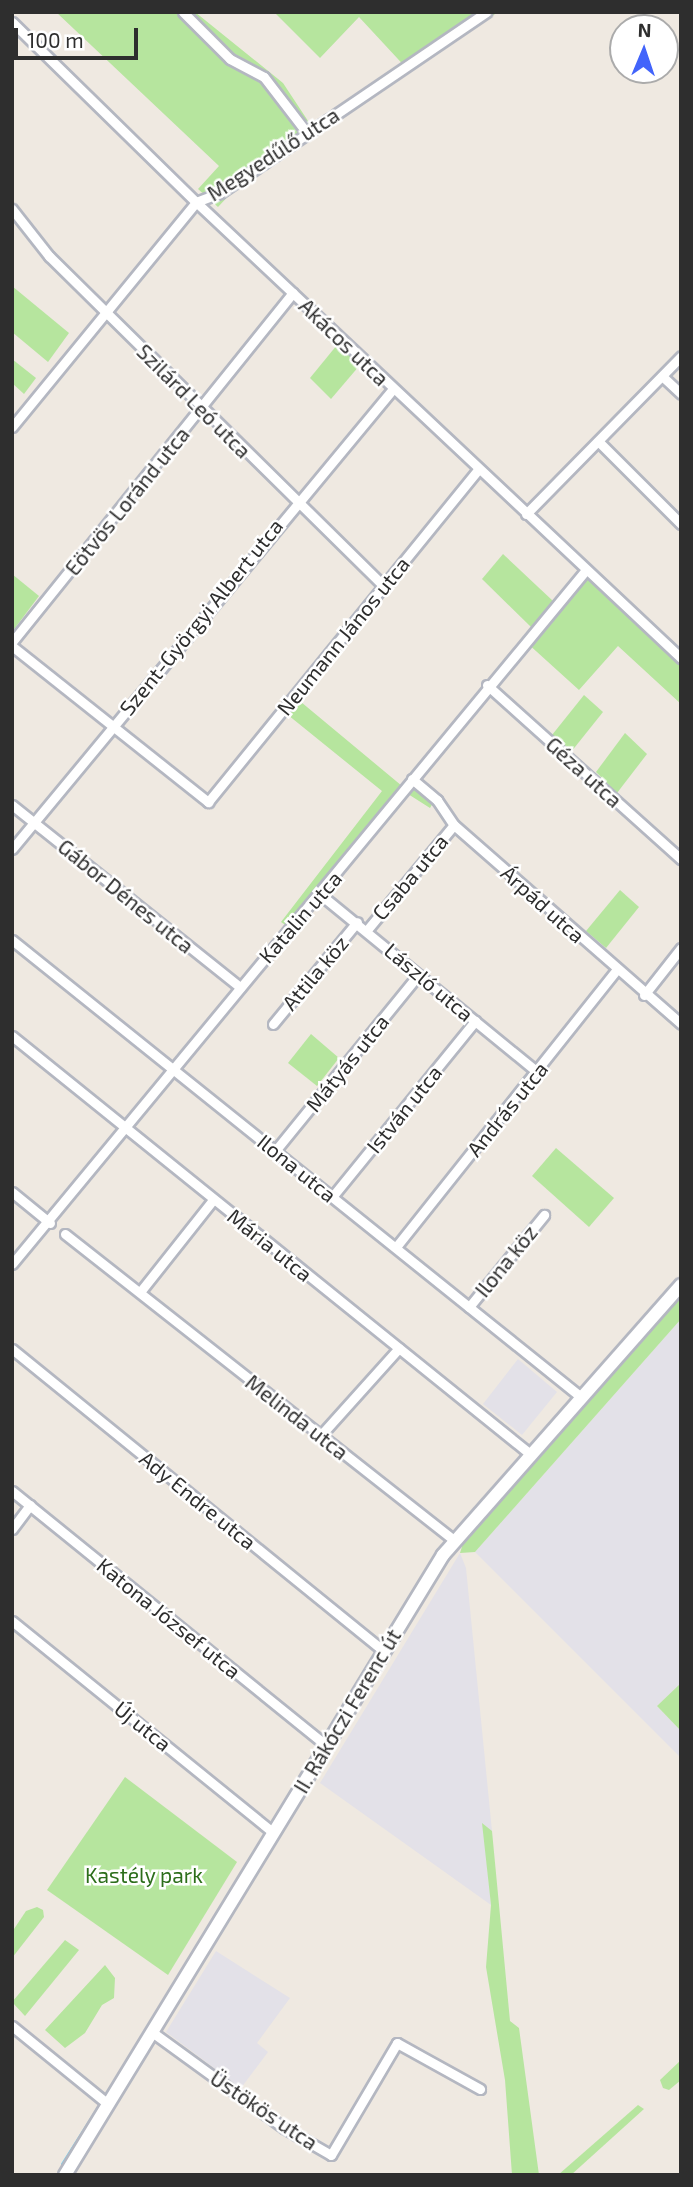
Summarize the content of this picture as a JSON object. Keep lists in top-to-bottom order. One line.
{"streets":{"main road":["II. Rákóczi Ferenc út"],"street":["Megyedűlő utca","Akácos utca","Szilárd Leó utca","Eötvös Loránd utca","Szent-Györgyi Albert utca","Neumann János utca","Géza utca","Csaba utca","Gábor Dénes utca","Árpád utca","Katalin utca","Attila köz","László utca","Mátyás utca","István utca","András utca","Ilona utca","Mária utca","Ilona köz","Melinda utca","Ady Endre utca","Katona József utca","Új utca","Üstökös utca"]},"crossings":[["Megyedűlő utca","Akácos utca"],["Megyedűlő utca","Szilárd Leó utca"],["Akácos utca","Eötvös Loránd utca"],["Akácos utca","Szent-Györgyi Albert utca"],["Akácos utca","Neumann János utca"],["Akácos utca","Katalin utca"],["Szilárd Leó utca","Eötvös Loránd utca"],["Szilárd Leó utca","Szent-Györgyi Albert utca"],["Szilárd Leó utca","Neumann János utca"],["Szent-Györgyi Albert utca","Neumann János utca"],["Szent-Györgyi Albert utca","Gábor Dénes utca"],["Géza utca","Katalin utca"],["Csaba utca","Árpád utca"],["Csaba utca","László utca"],["Gábor Dénes utca","Katalin utca"],["Árpád utca","Katalin utca"],["Árpád utca","András utca"],["Katalin utca","László utca"],["Katalin utca","Ilona utca"],["Katalin utca","Mária utca"],["Attila köz","László utca"],["László utca","Mátyás utca"],["László utca","István utca"],["László utca","András utca"],["Mátyás utca","Ilona utca"],["István utca","Ilona utca"],["András utca","Ilona utca"],["Ilona utca","Ilona köz"],["Ilona utca","II. Rákóczi Ferenc út"],["Mária utca","II. Rákóczi Ferenc út"],["Melinda utca","II. Rákóczi Ferenc út"],["Ady Endre utca","II. Rákóczi Ferenc út"],["Katona József utca","II. Rákóczi Ferenc út"],["II. Rákóczi Ferenc út","Új utca"],["II. Rákóczi Ferenc út","Üstökös utca"]],"parks":["Kastély park"],"scale_bar":"100 m","north":"top"}
